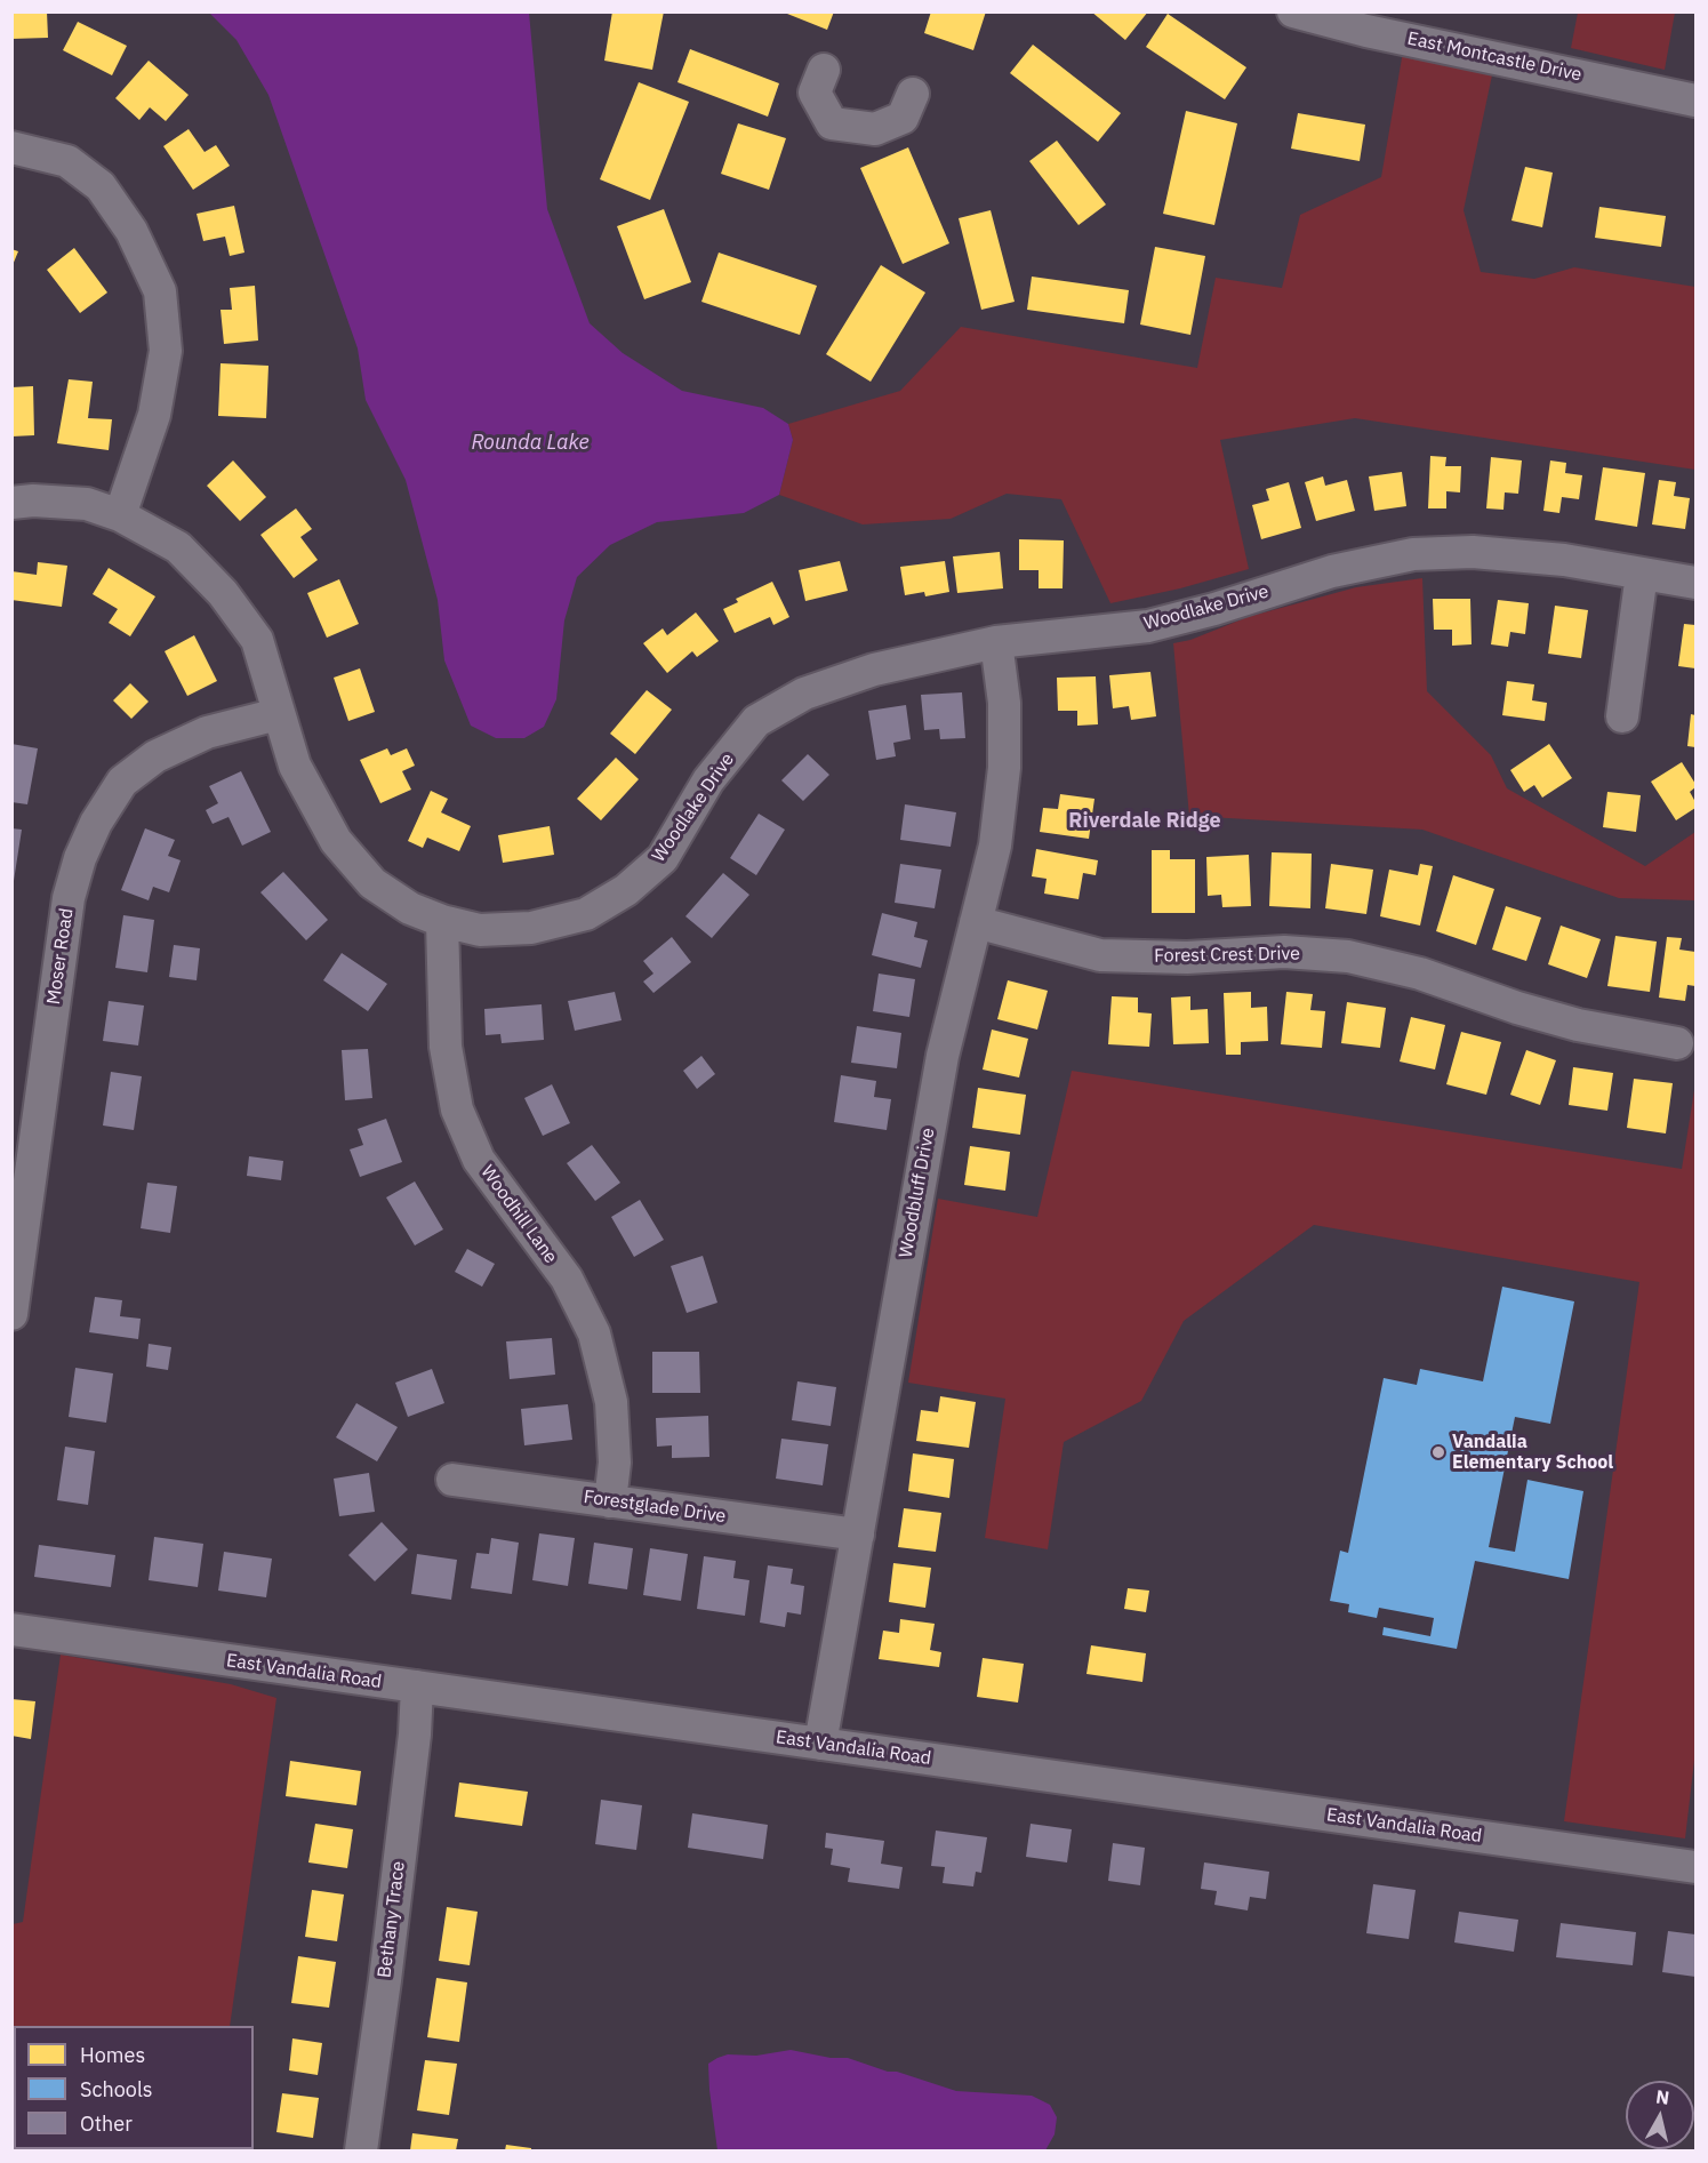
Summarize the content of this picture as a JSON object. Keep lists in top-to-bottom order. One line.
{"streets":{"street":["East Montcastle Drive","Woodlake Drive","Forest Crest Drive","Moser Road","Woodbluff Drive","Woodhill Lane","Forestglade Drive","East Vandalia Road","Bethany Trace"]},"crossings":[["Woodlake Drive","Moser Road"],["Woodlake Drive","Woodbluff Drive"],["Woodlake Drive","Woodhill Lane"],["Forest Crest Drive","Woodbluff Drive"],["Woodbluff Drive","Forestglade Drive"],["Woodbluff Drive","East Vandalia Road"],["Woodhill Lane","Forestglade Drive"],["East Vandalia Road","Bethany Trace"]],"districts":["Riverdale Ridge"],"water":["Rounda Lake"],"places":["Vandalia Elementary School"],"legend":["Homes","Schools","Other"],"north":"top"}
